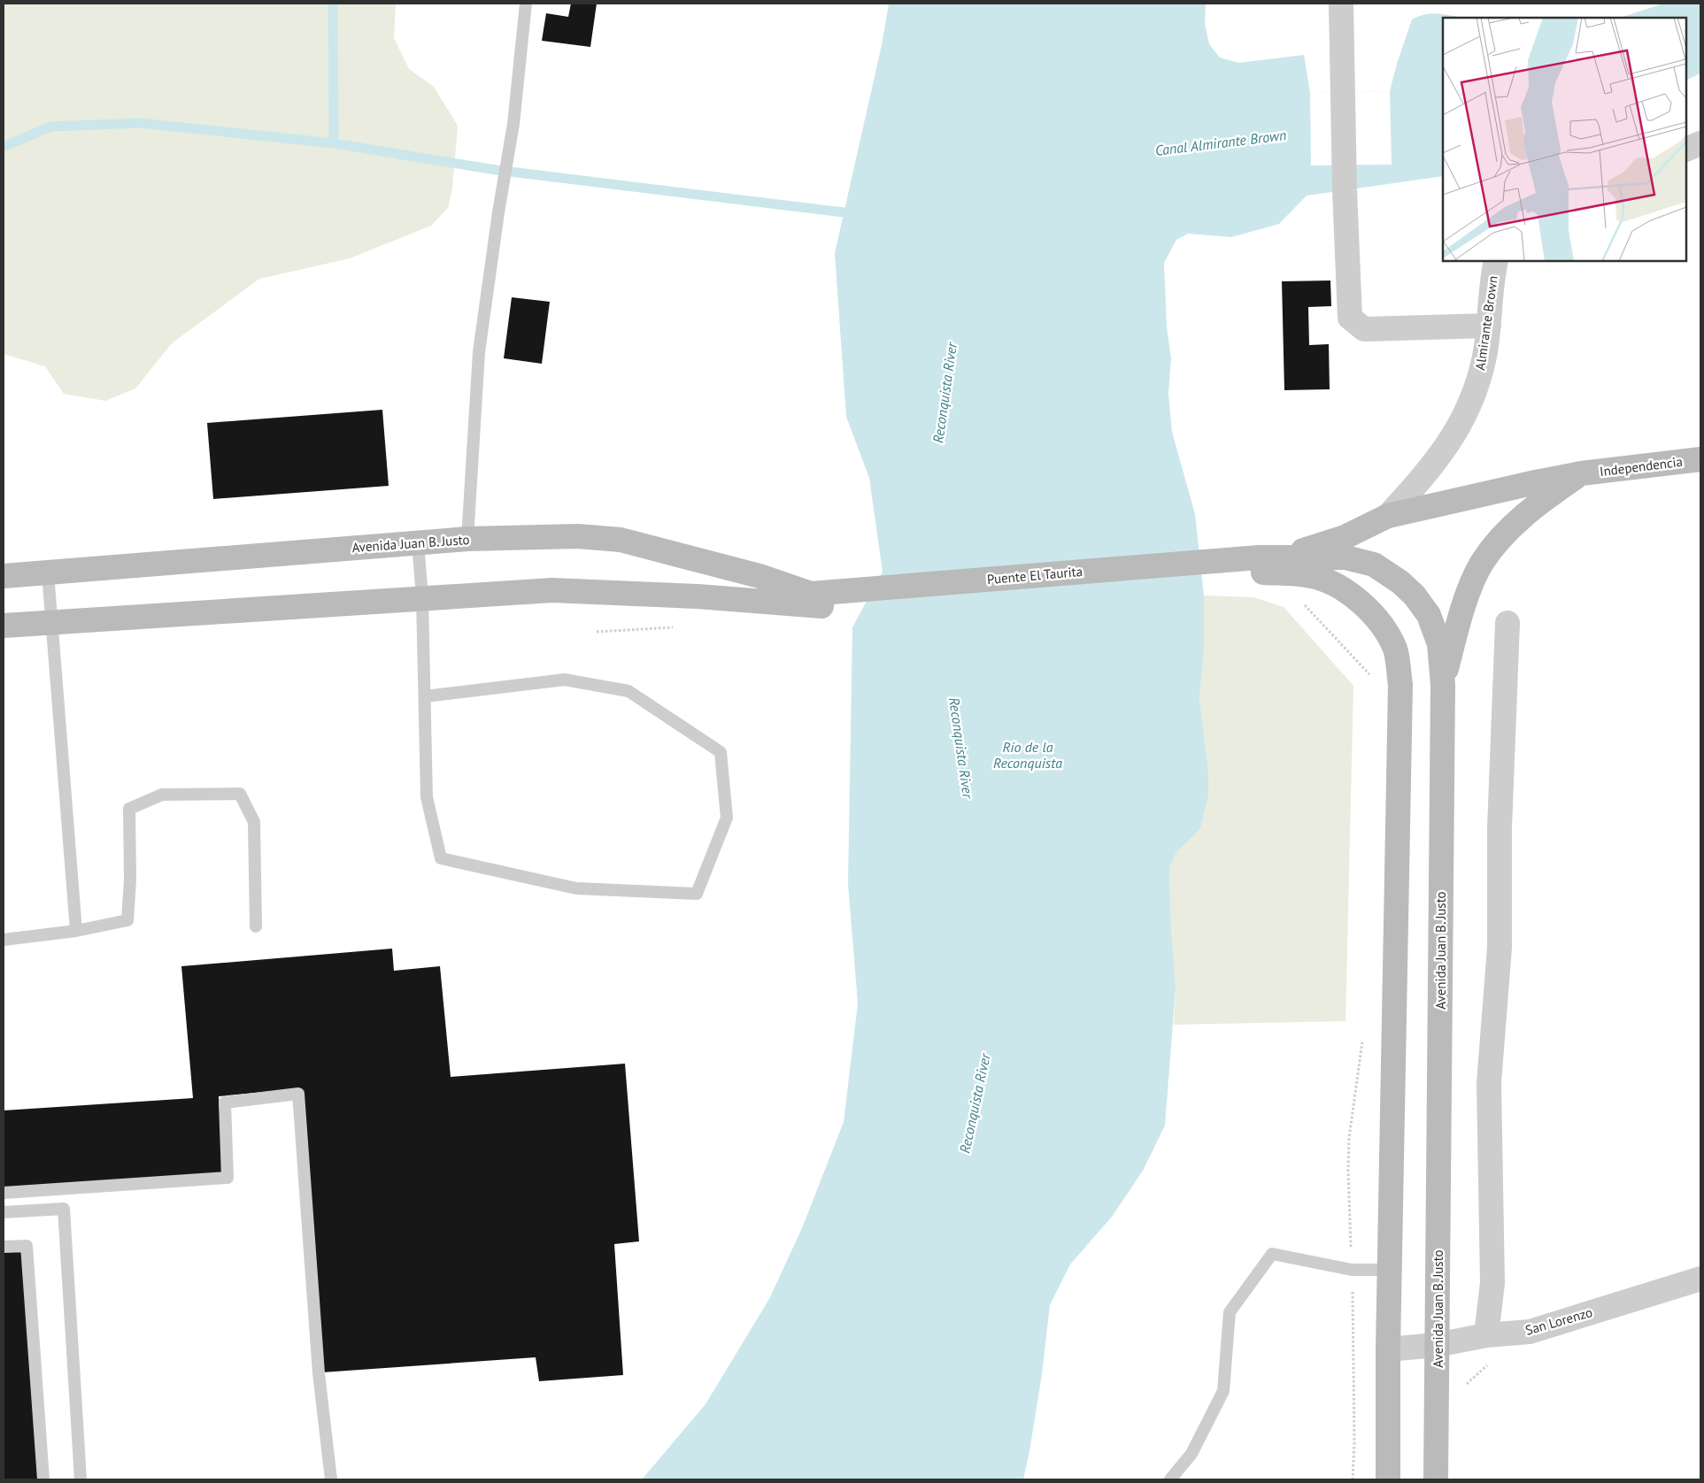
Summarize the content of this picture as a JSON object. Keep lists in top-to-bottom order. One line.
{"streets":{"main road":["Independencia","Avenida Juan B. Justo","Puente El Taurita"],"street":["Almirante Brown","San Lorenzo"]},"crossings":[["Almirante Brown","Independencia"],["Independencia","Avenida Juan B. Justo"],["Independencia","Puente El Taurita"],["Avenida Juan B. Justo","Puente El Taurita"],["Avenida Juan B. Justo","San Lorenzo"]],"water":["Canal Almirante Brown","Reconquista River","Río de la Reconquista"]}
